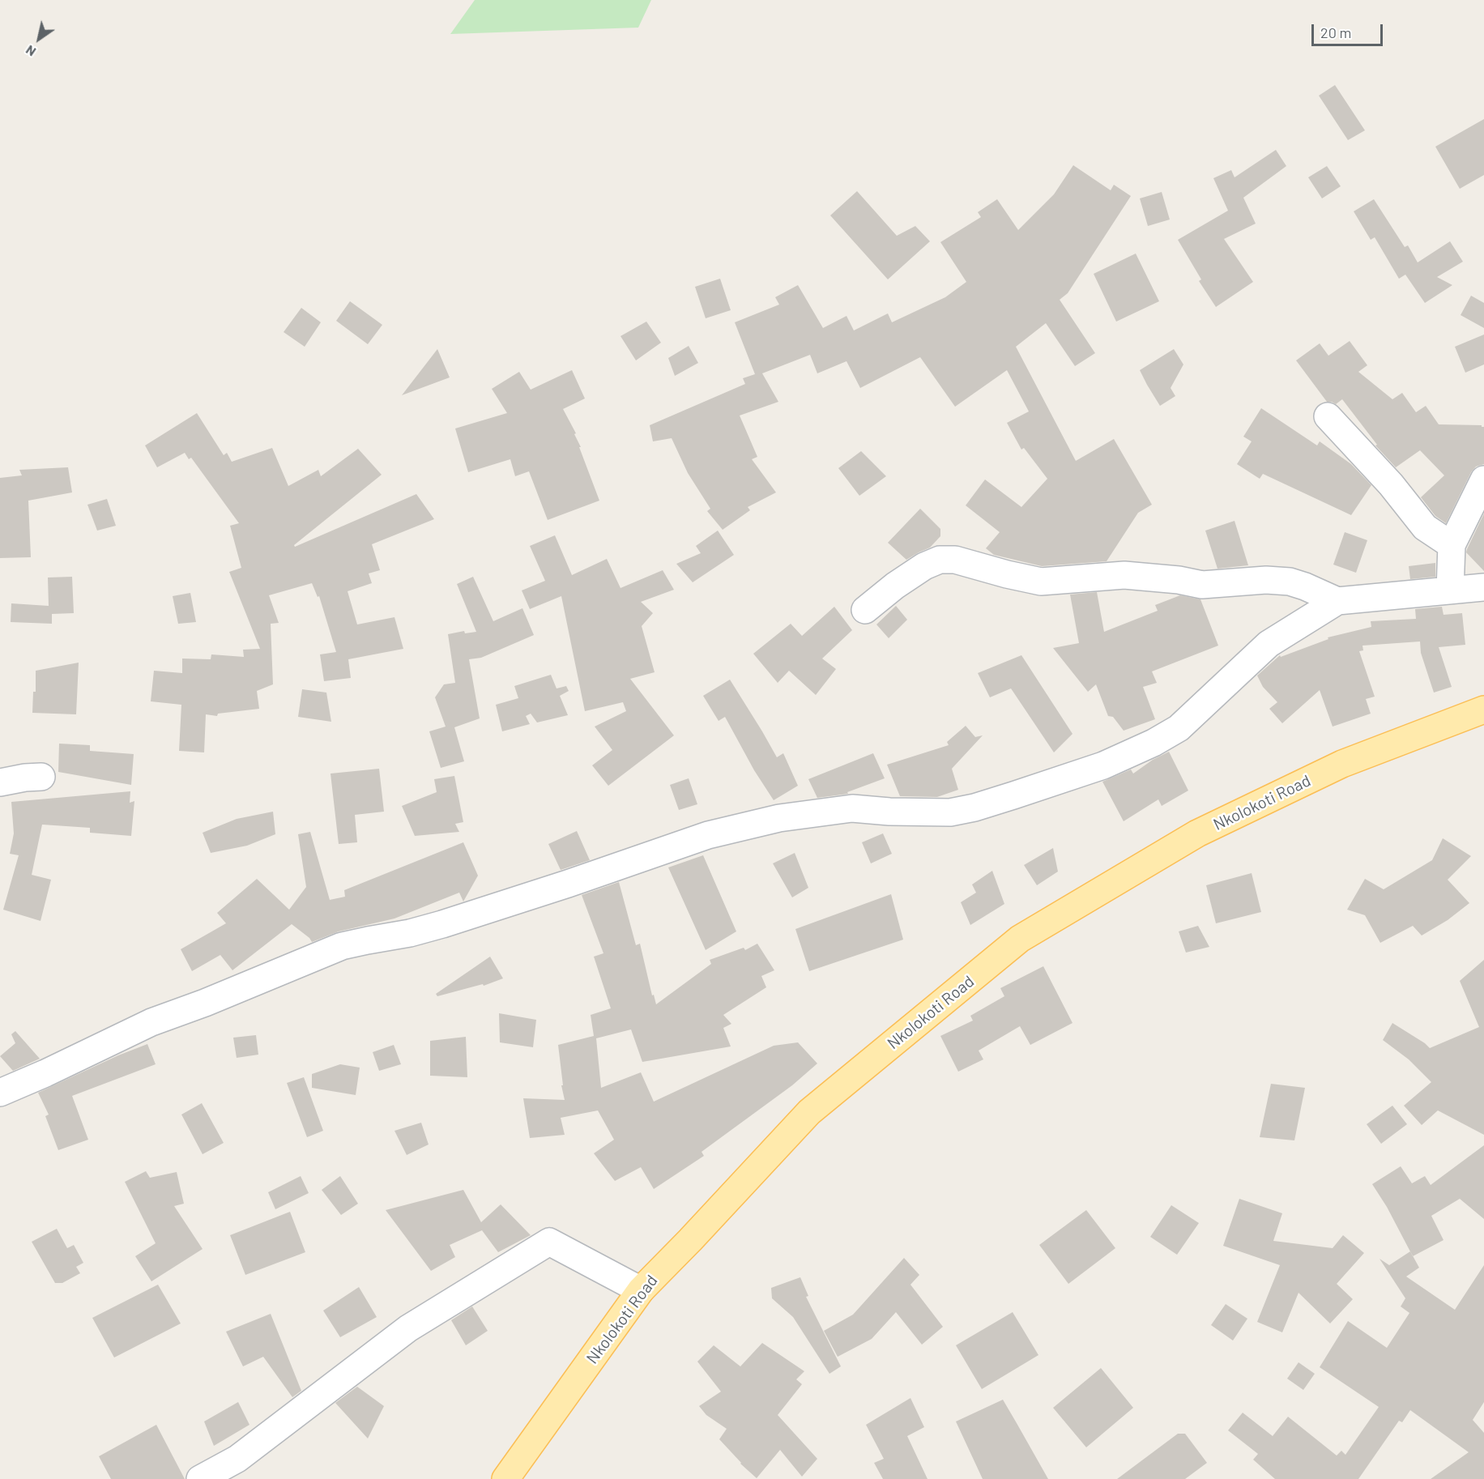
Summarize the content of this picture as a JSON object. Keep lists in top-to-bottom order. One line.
{"streets":{"main road":["Nkolokoti Road"]},"scale_bar":"20 m","north":"bottom left"}
